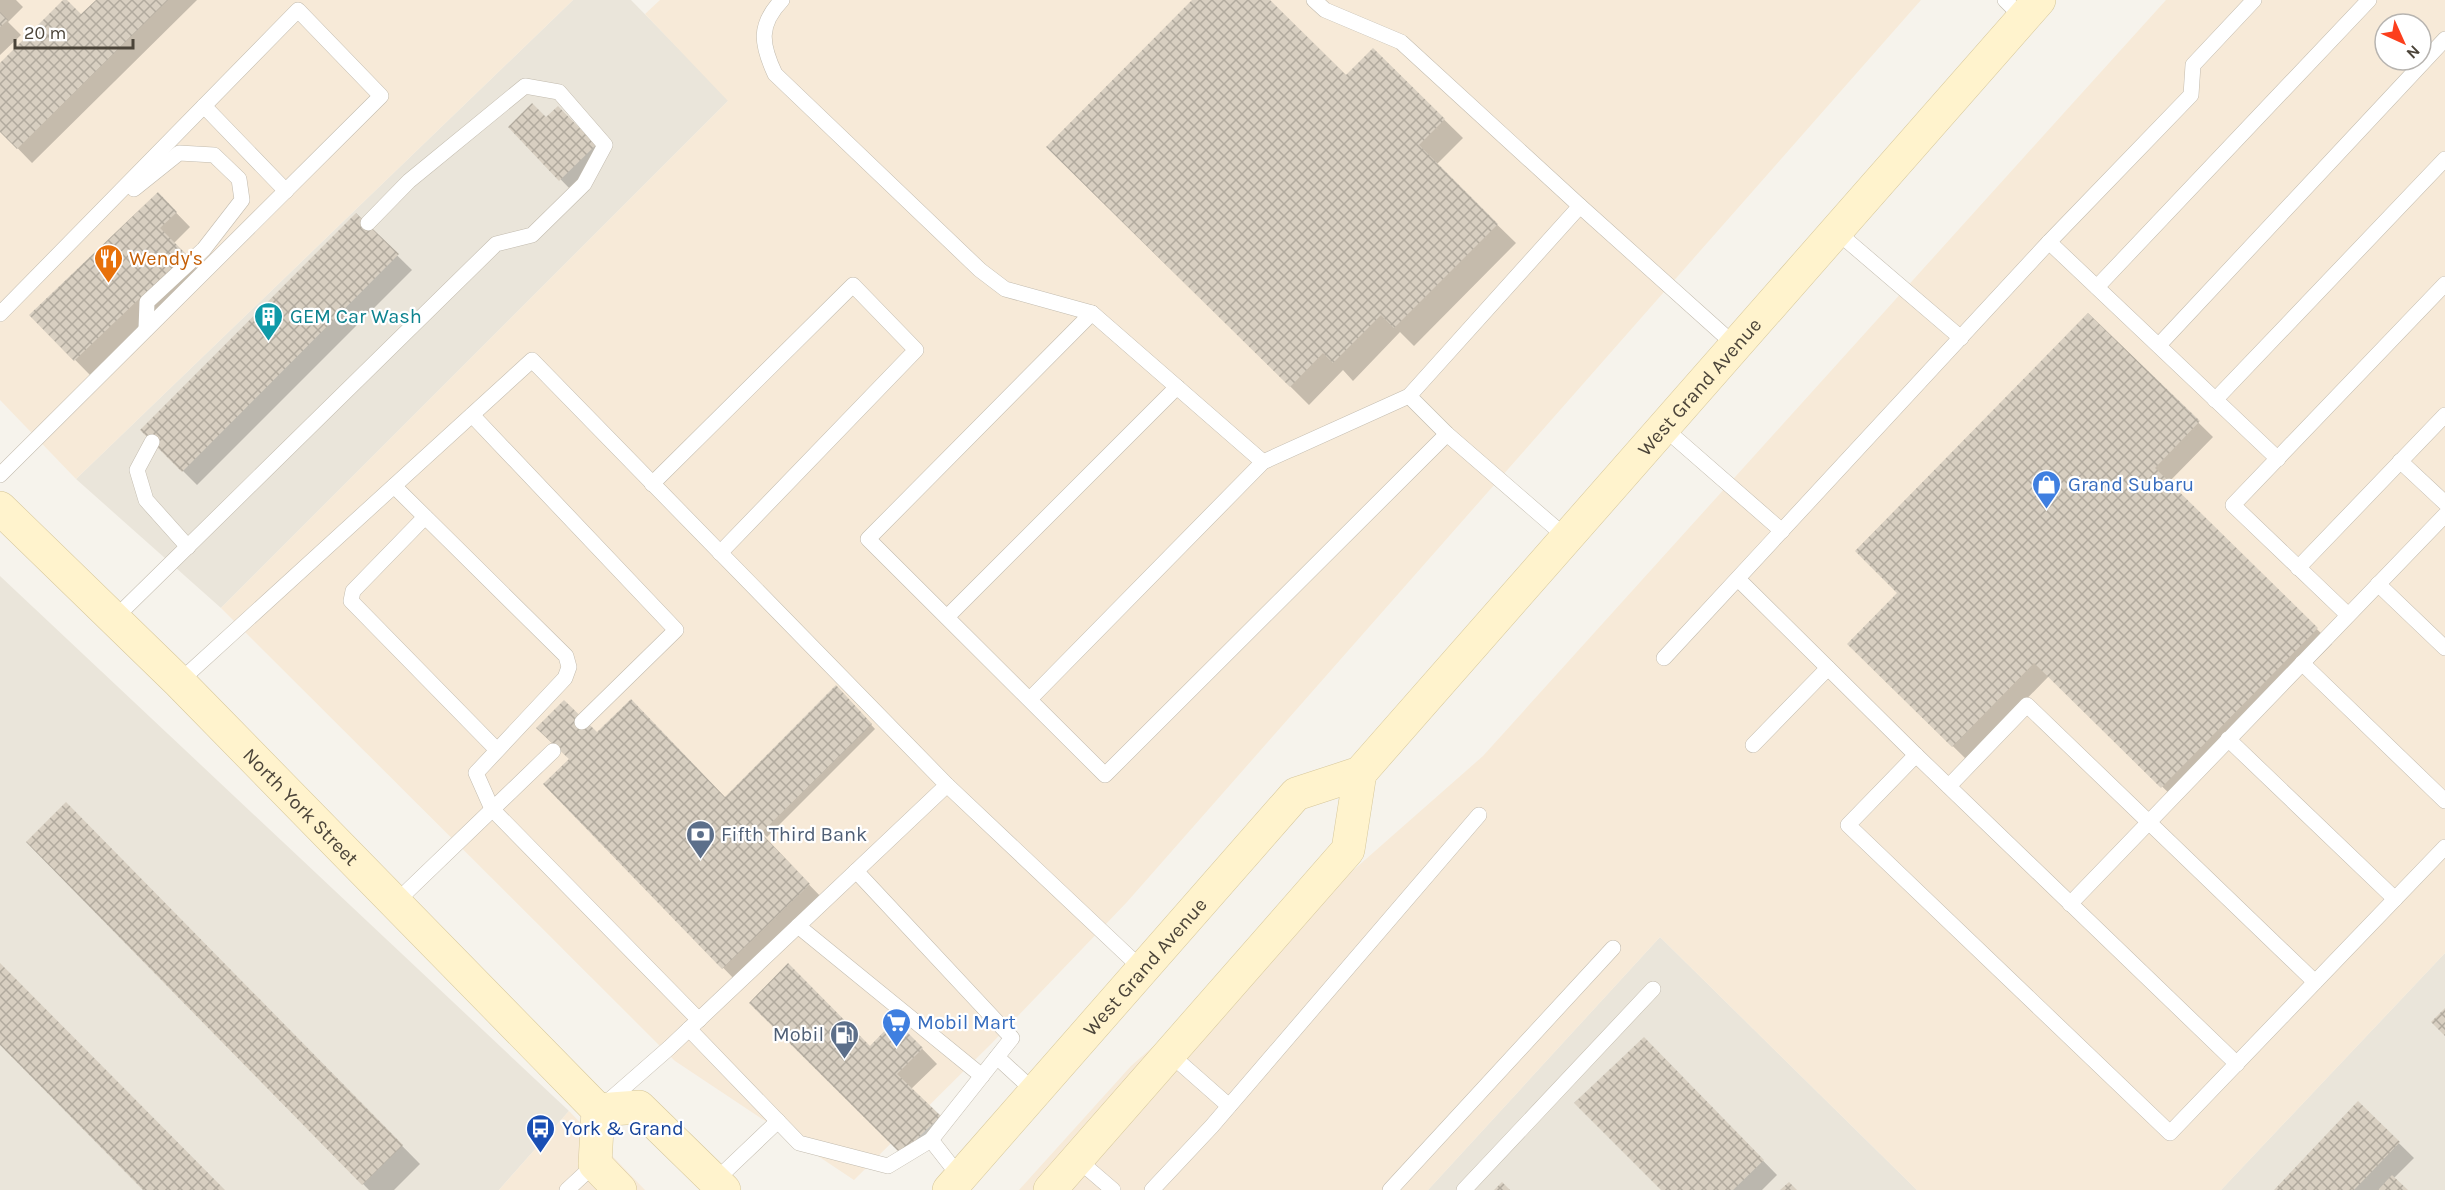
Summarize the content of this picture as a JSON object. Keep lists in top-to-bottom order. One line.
{"streets":{"main road":["West Grand Avenue","North York Street"]},"places":{"restaurant":["Wendy's"],"building":["GEM Car Wash"],"shop":["Grand Subaru"],"bank":["Fifth Third Bank"],"supermarket":["Mobil Mart"],"fuel station":["Mobil"],"bus stop":["York & Grand"]},"scale_bar":"20 m","north":"bottom right"}
